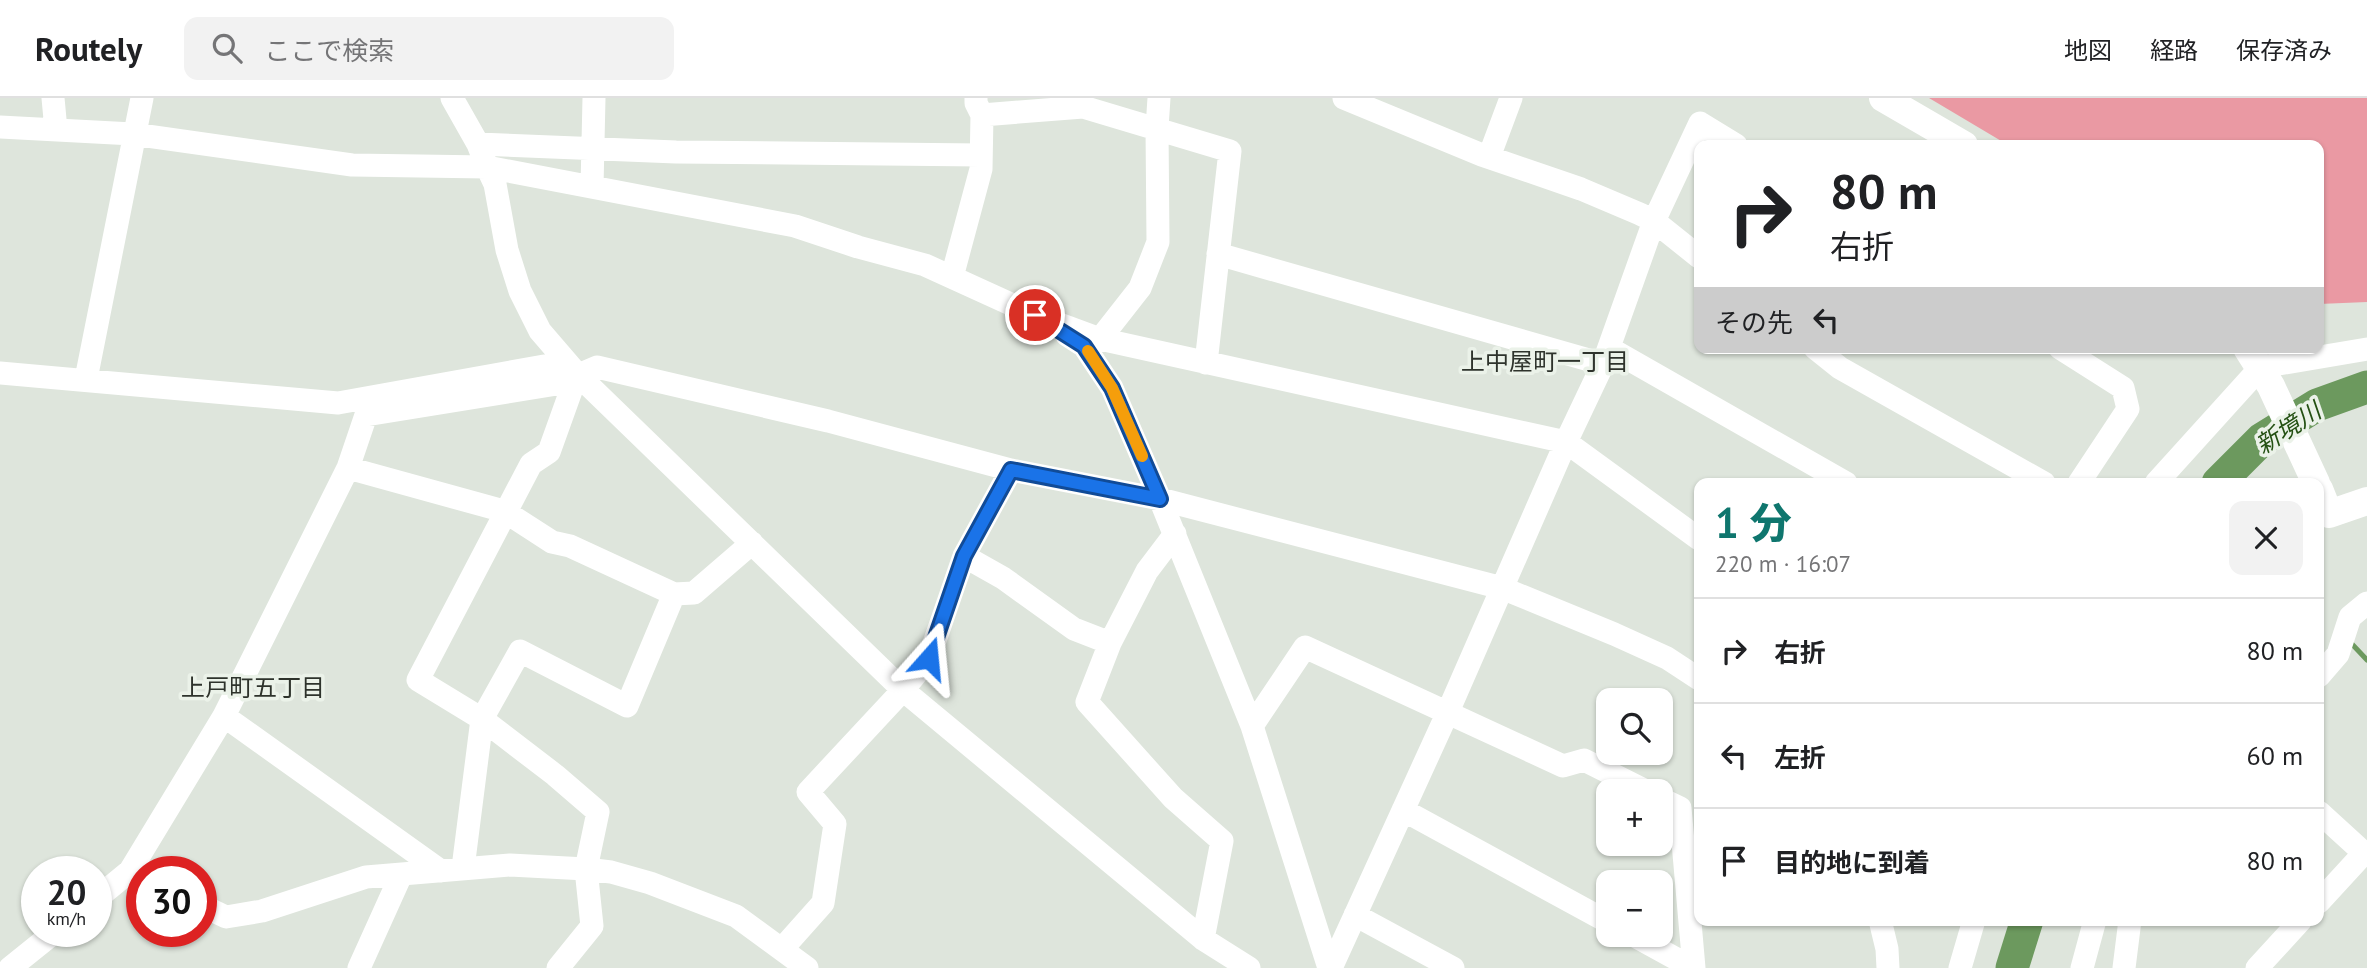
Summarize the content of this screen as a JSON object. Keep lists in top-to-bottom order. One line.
{"districts":["上中屋町一丁目","上戸町五丁目"],"water":["新境川"],"page":{"header":"Routely","search":"ここで検索","nav":["地図","経路","保存済み"],"turn":["80 m","右折"],"then":"その先","heading":["1 分","220 m · 16:07"],"list":[{"name":"右折","value":"80 m"},{"name":"左折","value":"60 m"},{"name":"目的地に到着","value":"80 m"}],"map_buttons":["+","−"],"speed":"20 km/h","limit":"30"}}
